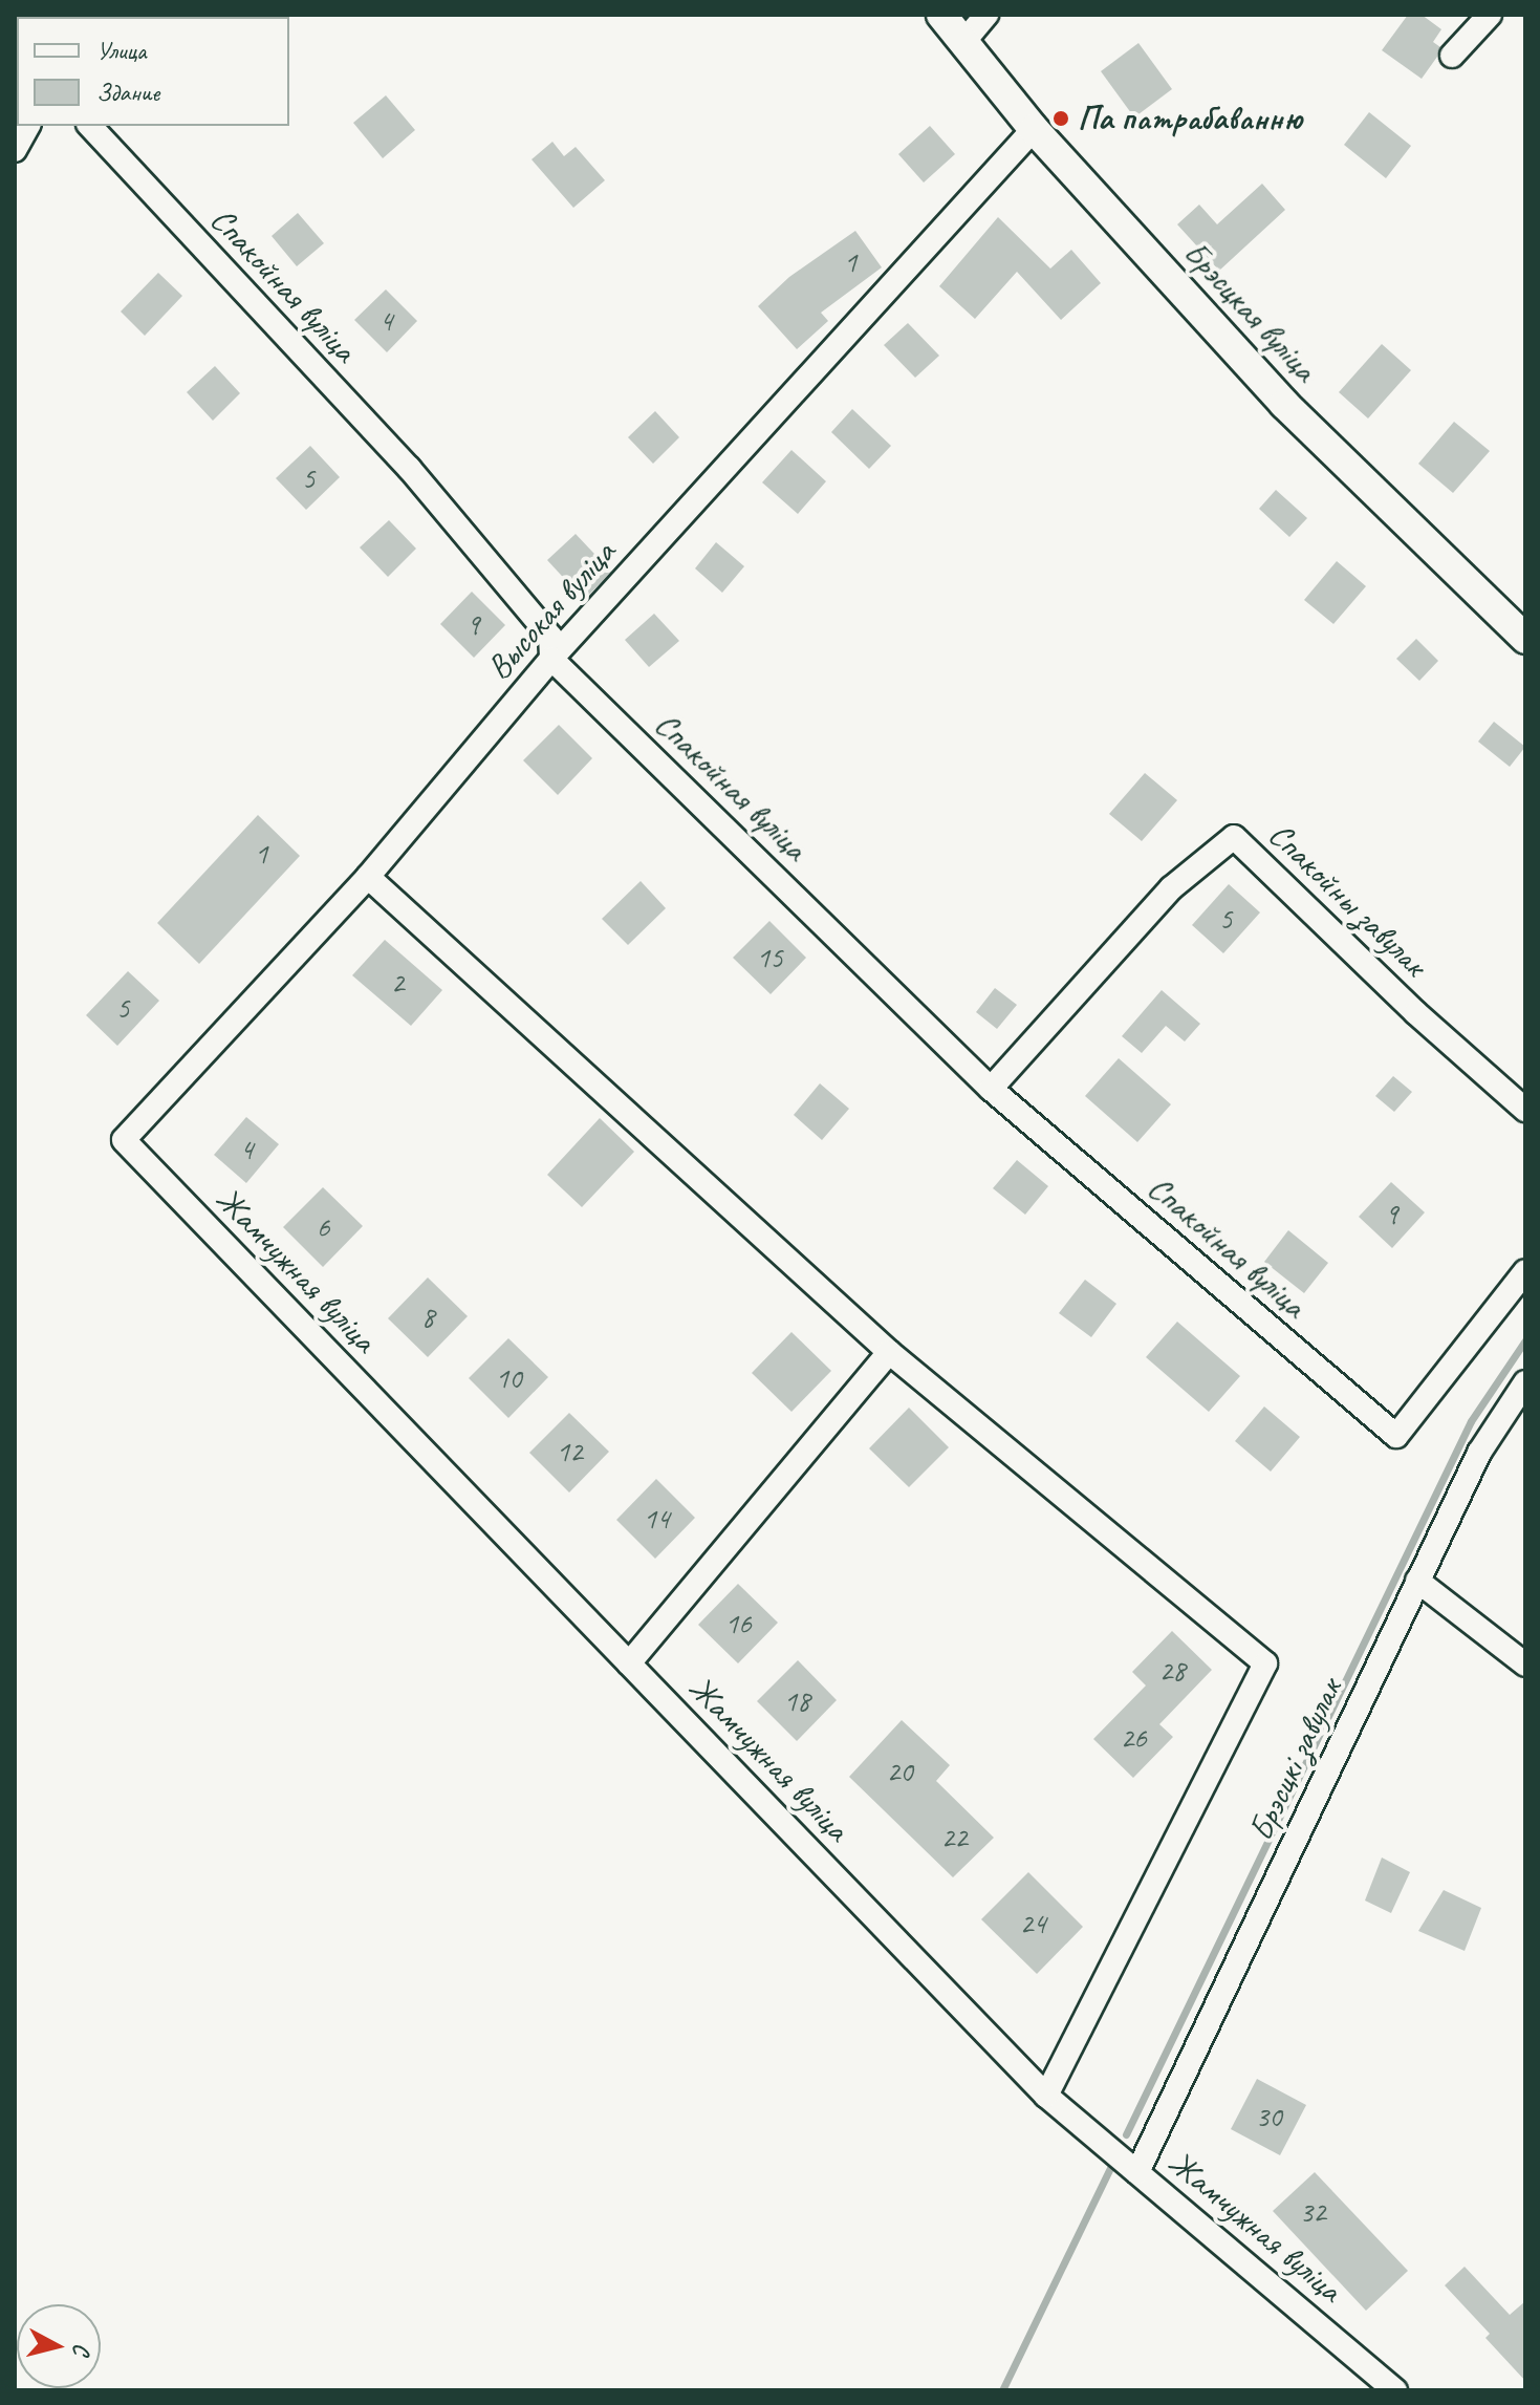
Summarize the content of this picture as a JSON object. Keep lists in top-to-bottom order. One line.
{"streets":{"street":["Спакойная вуліца","Брэсцкая вуліца","Высокая вуліца","Спакойны завулак","Жамчужная вуліца","Брэсцкі завулак"]},"crossings":[["Спакойная вуліца","Высокая вуліца"],["Спакойная вуліца","Спакойны завулак"],["Брэсцкая вуліца","Высокая вуліца"],["Высокая вуліца","Жамчужная вуліца"],["Жамчужная вуліца","Брэсцкі завулак"]],"places":["Па патрабаванню"],"house_numbers":["1","4","5","9","1","5","15","2","5","4","9","6","8","10","12","14","16","28","18","26","20","22","24","30","32"],"legend":["Улица","Здание"],"north":"right"}
